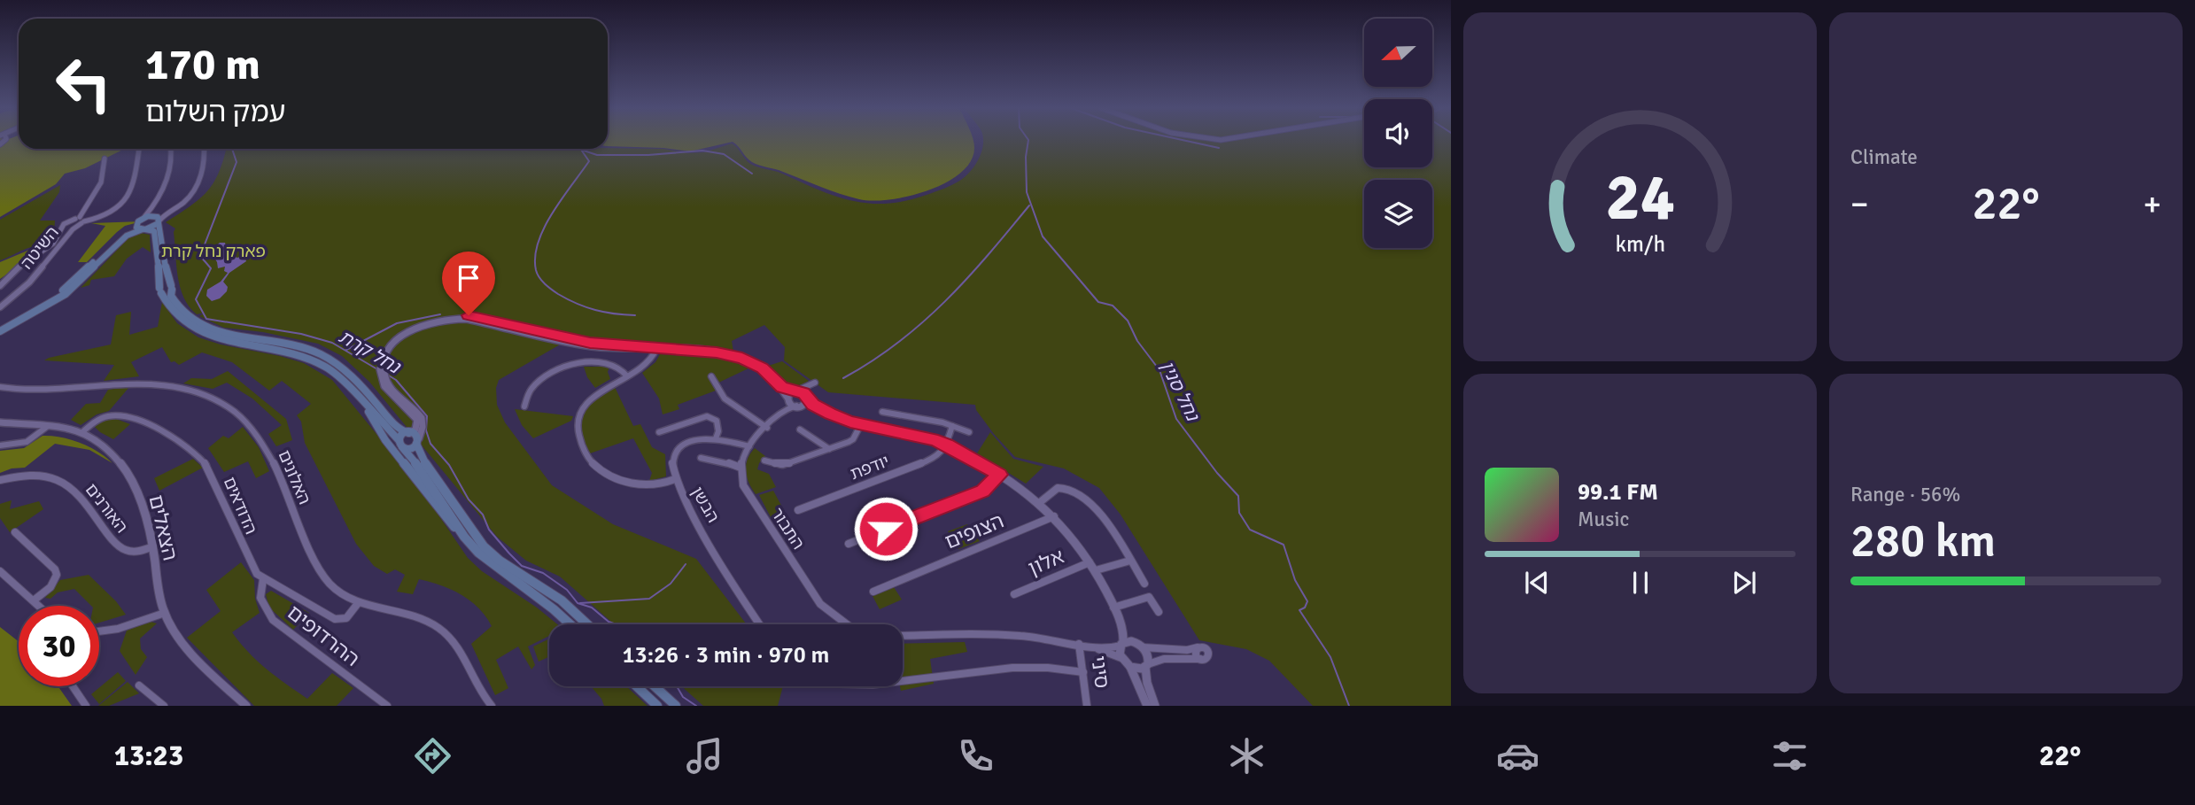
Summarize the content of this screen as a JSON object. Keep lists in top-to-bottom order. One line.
{"streets":{"street":["השיטה","יודפת","האלונים","הבשן","הדודאים","האורנים","הצאלים","התבור","הצופים","אלון","ההרדופים","סיני"]},"crossings":[["האלונים","הדודאים"],["הדודאים","הצאלים"],["הדודאים","ההרדופים"],["האורנים","הצאלים"]],"water":["נחל קרת","נחל סנין"],"parks":["פארק נחל קרת"],"north":"left","page":{"tile":["Climate",["Range · 56%","280 km"]],"turn":["170 m","עמק השלום"],"heat":["−","22°","+"],"song":["99.1 FM","Music"],"limit":"30","trip":"13:26 · 3 min · 970 m","tabs":["13:23","22°"],"gauge":["24","km/h"]}}
